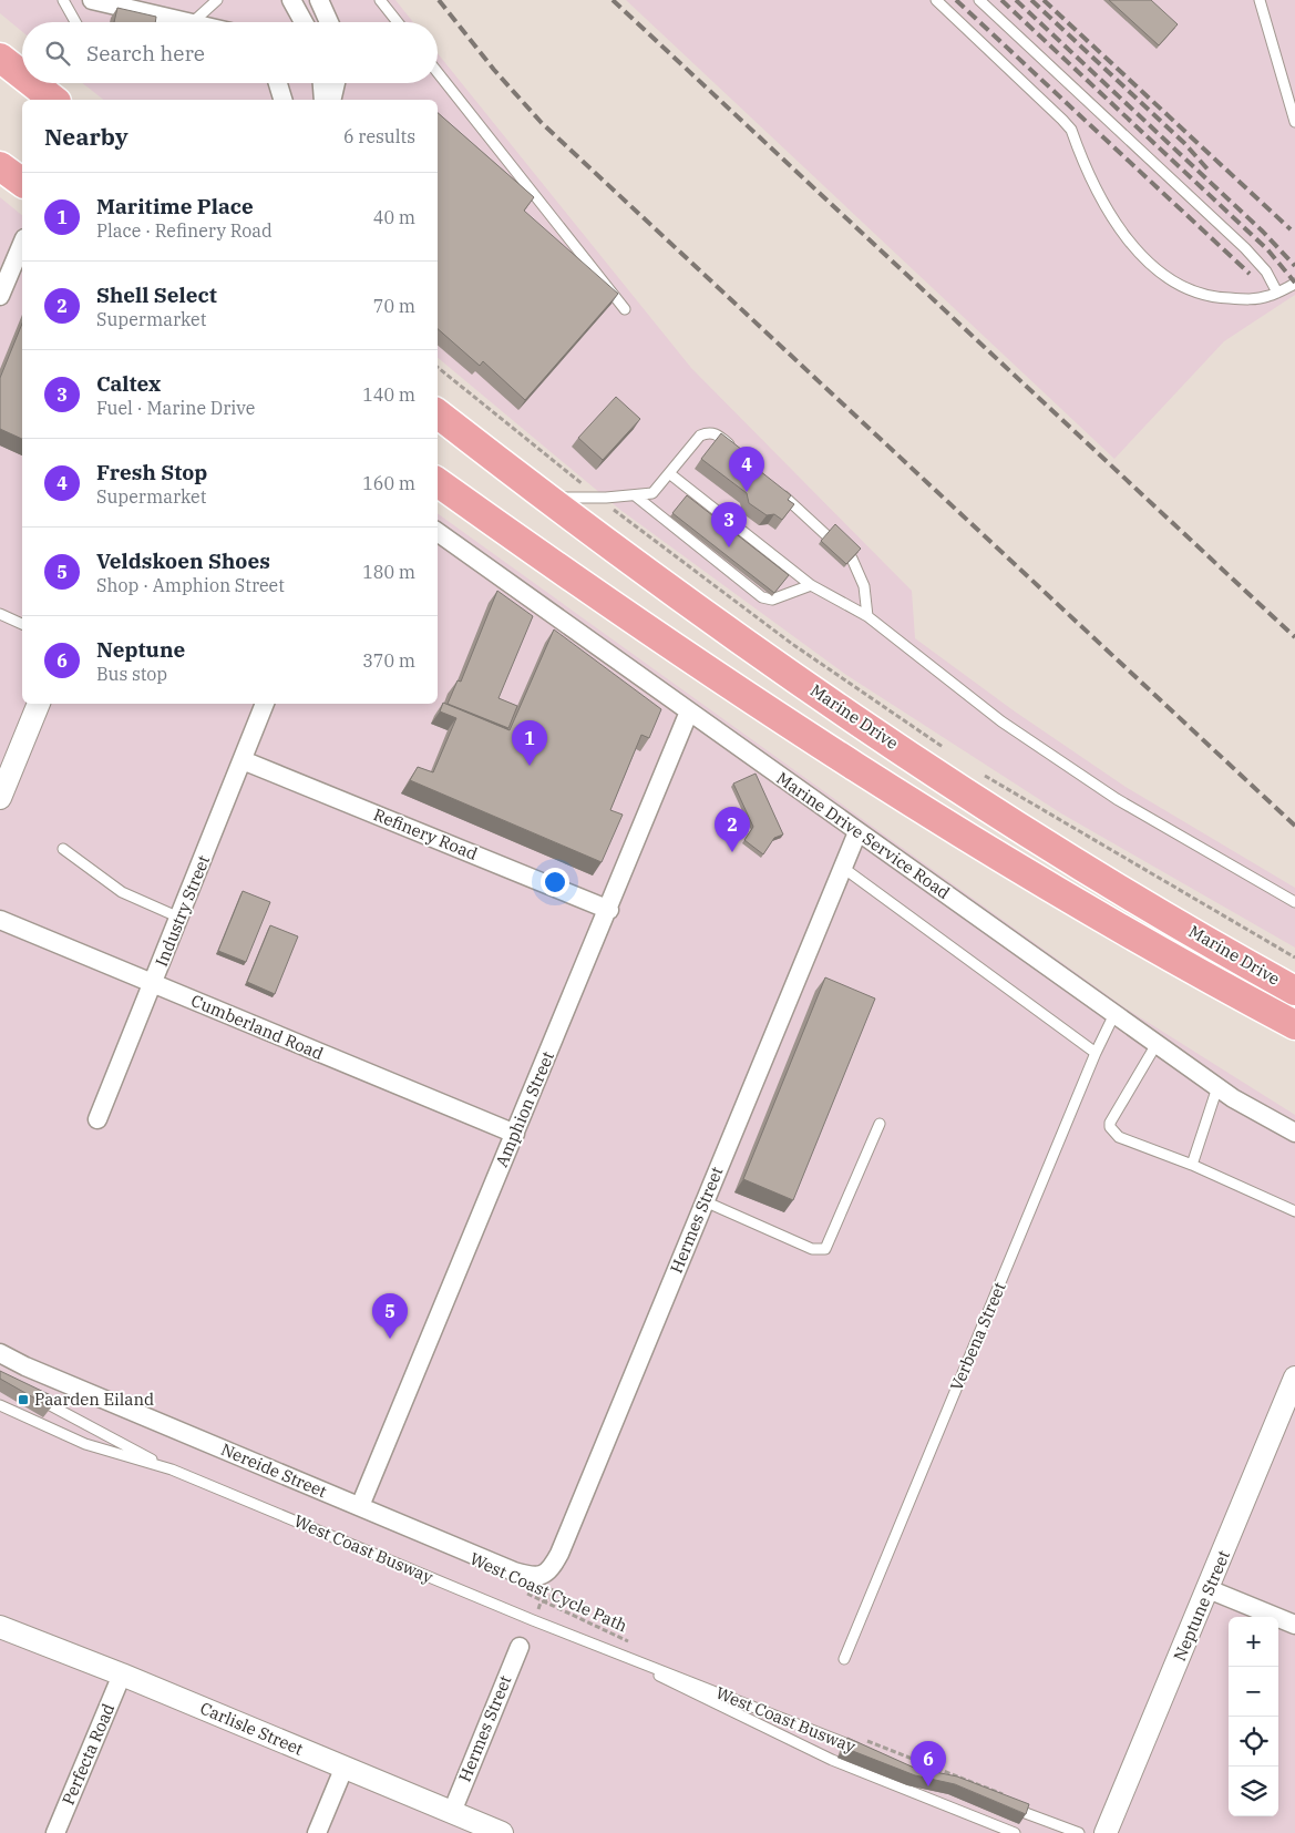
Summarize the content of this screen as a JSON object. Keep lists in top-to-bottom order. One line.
{"streets":{"main road":["Marine Drive"],"street":["Refinery Road","Marine Drive Service Road","Industry Street","Cumberland Road","Amphion Street","Hermes Street","Nereide Street","Neptune Street","Carlisle Street","Perfecta Road"],"lane":["Verbena Street","West Coast Busway"],"path":["West Coast Cycle Path"]},"crossings":[["Refinery Road","Industry Street"],["Refinery Road","Amphion Street"],["Marine Drive Service Road","Amphion Street"],["Marine Drive Service Road","Hermes Street"],["Marine Drive Service Road","Verbena Street"],["Industry Street","Cumberland Road"],["Cumberland Road","Amphion Street"],["Amphion Street","Nereide Street"],["Hermes Street","Nereide Street"],["Hermes Street","Carlisle Street"],["Carlisle Street","Perfecta Road"]],"places":{"transit":["Paarden Eiland"]},"page":{"search":"Search here","heading":["Nearby","6 results"],"list":[{"mark":"1","name":"Maritime Place","note":"Place · Refinery Road","value":"40 m"},{"mark":"2","name":"Shell Select","note":"Supermarket","value":"70 m"},{"mark":"3","name":"Caltex","note":"Fuel · Marine Drive","value":"140 m"},{"mark":"4","name":"Fresh Stop","note":"Supermarket","value":"160 m"},{"mark":"5","name":"Veldskoen Shoes","note":"Shop · Amphion Street","value":"180 m"},{"mark":"6","name":"Neptune","note":"Bus stop","value":"370 m"}],"pins":["4","3","1","2","5","6"],"map_buttons":["+","−"]}}
